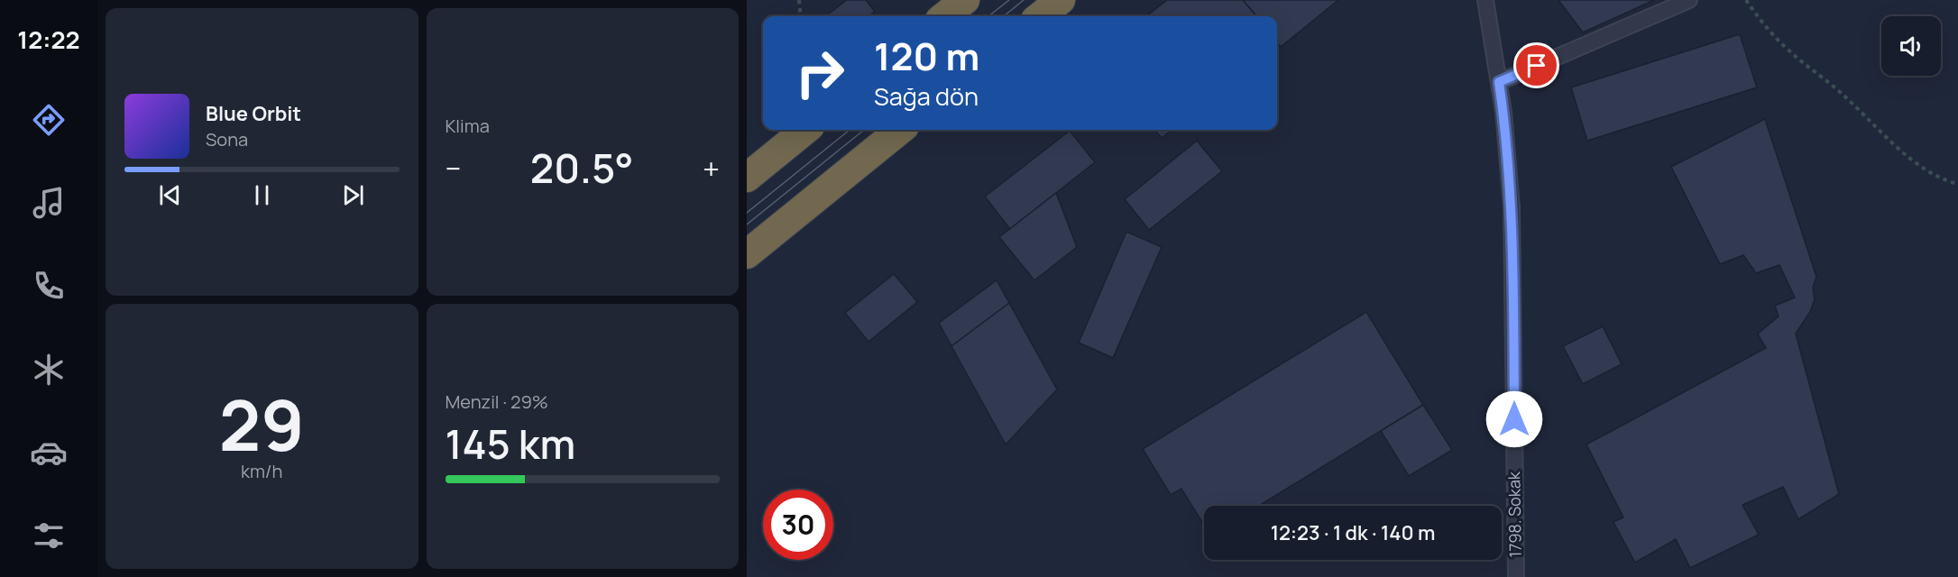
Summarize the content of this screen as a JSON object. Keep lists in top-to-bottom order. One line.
{"streets":{"street":["1798. Sokak"]},"page":{"tabs":"12:22","tile":["Klima",["29","km/h"],["Menzil · 29%","145 km"]],"turn":["120 m","Sağa dön"],"song":["Blue Orbit","Sona"],"heat":["−","20.5°","+"],"limit":"30","trip":"12:23 · 1 dk · 140 m"}}
